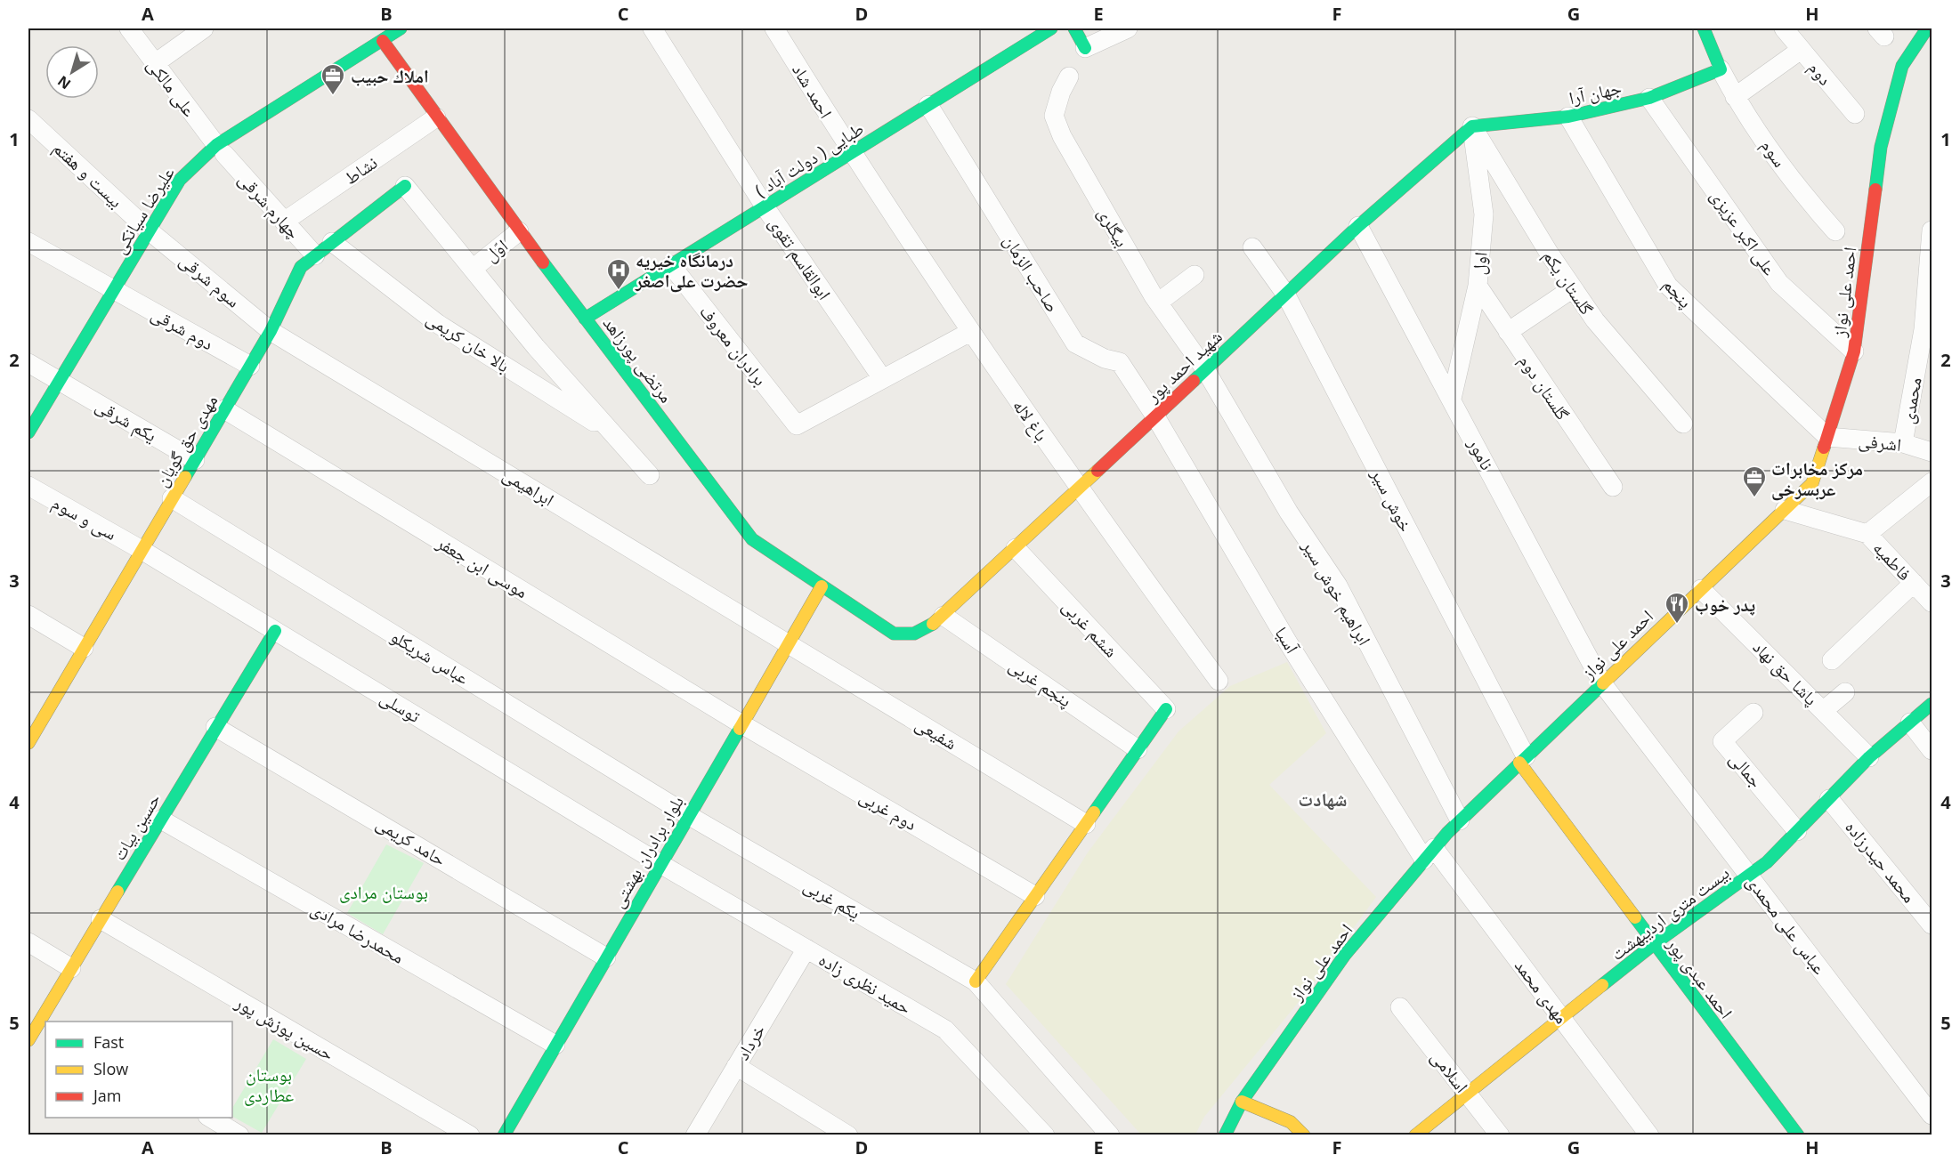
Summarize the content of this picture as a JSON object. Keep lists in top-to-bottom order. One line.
{"streets":{"street":["دوم","علی مالکی","احمد شاد","جهان آرا","سوم","طبایی ( دولت آباد )","نشاط","بیست و هفتم","چهارم شرقی","علیرضا سیانکی","بیگلری","علی اکبر عزیزی","اوّل","ابوالقاسم تقوی","اول","صاحب الزمان","سوم شرقی","گلستان یکم","احمد علی نواز","پنجم","دوم شرقی","بالا خان کریمی","برادران معروف","مرتضی پورزاهد","شهید احمد پور","گلستان دوم","محمدی","یکم شرقی","باغ لاله","مهدی حق گویان","اشرفی","نامور","ابراهیمی","خوش سیر","سی و سوم","فاطمیه","موسی ابن جعفر","ابراهیم خوش سیر","ششم غربی","آسیا","عباس شریکلو","پاشا حق نهاد","پنجم غربی","توسلی","شفیعی","جمالی","دوم غربی","حسین بیات","حامد کریمی","بلوار برادران بهشتی","محمد حیدرزاده","یکم غربی","بیست متری اردیبهشت","عباس علی محمدی","محمدرضا مرادی","احمد عبدی پور","حمید نظری زاده","مهدی محمد","حسین پوزش پور","خرداد","اسلامی"]},"crossings":[["علی مالکی","چهارم شرقی"],["علی مالکی","علیرضا سیانکی"],["احمد شاد","طبایی ( دولت آباد )"],["احمد شاد","باغ لاله"],["جهان آرا","سوم"],["جهان آرا","علی اکبر عزیزی"],["جهان آرا","اول"],["جهان آرا","گلستان یکم"],["جهان آرا","پنجم"],["جهان آرا","شهید احمد پور"],["طبایی ( دولت آباد )","ابوالقاسم تقوی"],["طبایی ( دولت آباد )","صاحب الزمان"],["طبایی ( دولت آباد )","برادران معروف"],["طبایی ( دولت آباد )","مرتضی پورزاهد"],["طبایی ( دولت آباد )","باغ لاله"],["نشاط","چهارم شرقی"],["نشاط","مرتضی پورزاهد"],["بیست و هفتم","علیرضا سیانکی"],["بیست و هفتم","سوم شرقی"],["چهارم شرقی","علیرضا سیانکی"],["چهارم شرقی","مهدی حق گویان"],["علیرضا سیانکی","سوم شرقی"],["علیرضا سیانکی","دوم شرقی"],["علیرضا سیانکی","مرتضی پورزاهد"],["علیرضا سیانکی","یکم شرقی"],["بیگلری","شهید احمد پور"],["بیگلری","ابراهیم خوش سیر"],["علی اکبر عزیزی","احمد علی نواز"],["اوّل","بالا خان کریمی"],["اوّل","مرتضی پورزاهد"],["ابوالقاسم تقوی","برادران معروف"],["اول","گلستان یکم"],["اول","شهید احمد پور"],["اول","گلستان دوم"],["اول","نامور"],["صاحب الزمان","شهید احمد پور"],["صاحب الزمان","آسیا"],["سوم شرقی","مهدی حق گویان"],["سوم شرقی","ابراهیمی"],["گلستان یکم","شهید احمد پور"],["احمد علی نواز","پنجم"],["احمد علی نواز","اشرفی"],["احمد علی نواز","نامور"],["احمد علی نواز","خوش سیر"],["احمد علی نواز","فاطمیه"],["احمد علی نواز","ابراهیم خوش سیر"],["احمد علی نواز","آسیا"],["احمد علی نواز","پاشا حق نهاد"],["احمد علی نواز","عباس علی محمدی"],["احمد علی نواز","احمد عبدی پور"],["احمد علی نواز","مهدی محمد"],["پنجم","اشرفی"],["دوم شرقی","مهدی حق گویان"],["بالا خان کریمی","مهدی حق گویان"],["مرتضی پورزاهد","شهید احمد پور"],["مرتضی پورزاهد","بلوار برادران بهشتی"],["شهید احمد پور","باغ لاله"],["شهید احمد پور","نامور"],["شهید احمد پور","خوش سیر"],["شهید احمد پور","ابراهیم خوش سیر"],["شهید احمد پور","ششم غربی"],["شهید احمد پور","آسیا"],["شهید احمد پور","پنجم غربی"],["محمدی","اشرفی"],["یکم شرقی","مهدی حق گویان"],["مهدی حق گویان","ابراهیمی"],["مهدی حق گویان","سی و سوم"],["مهدی حق گویان","موسی ابن جعفر"],["مهدی حق گویان","عباس شریکلو"],["مهدی حق گویان","توسلی"],["نامور","عباس علی محمدی"],["ابراهیمی","شفیعی"],["ابراهیمی","بلوار برادران بهشتی"],["خوش سیر","احمد عبدی پور"],["سی و سوم","توسلی"],["موسی ابن جعفر","دوم غربی"],["موسی ابن جعفر","بلوار برادران بهشتی"],["آسیا","مهدی محمد"],["عباس شریکلو","بلوار برادران بهشتی"],["عباس شریکلو","یکم غربی"],["پاشا حق نهاد","بیست متری اردیبهشت"],["توسلی","حسین بیات"],["توسلی","بلوار برادران بهشتی"],["توسلی","حمید نظری زاده"],["شفیعی","بلوار برادران بهشتی"],["جمالی","بیست متری اردیبهشت"],["دوم غربی","بلوار برادران بهشتی"],["حسین بیات","حامد کریمی"],["حسین بیات","محمدرضا مرادی"],["حسین بیات","حسین پوزش پور"],["حامد کریمی","بلوار برادران بهشتی"],["بلوار برادران بهشتی","یکم غربی"],["بلوار برادران بهشتی","محمدرضا مرادی"],["بلوار برادران بهشتی","حمید نظری زاده"],["محمد حیدرزاده","بیست متری اردیبهشت"],["بیست متری اردیبهشت","عباس علی محمدی"],["بیست متری اردیبهشت","احمد عبدی پور"],["بیست متری اردیبهشت","مهدی محمد"],["بیست متری اردیبهشت","اسلامی"],["حمید نظری زاده","خرداد"]],"districts":["شهادت"],"parks":["بوستان مرادی","بوستان عطاردی"],"places":{"office":["املاك حبيب","مرکز مخابرات عربسرخی"],"hospital":["درمانگاه خیریه حضرت علی‌اصغر"],"restaurant":["پدر خوب"]},"legend":["Fast","Slow","Jam"],"north":"bottom left","grid":{"columns":["A","B","C","D","E","F","G","H"],"rows":["1","2","3","4","5"]}}
